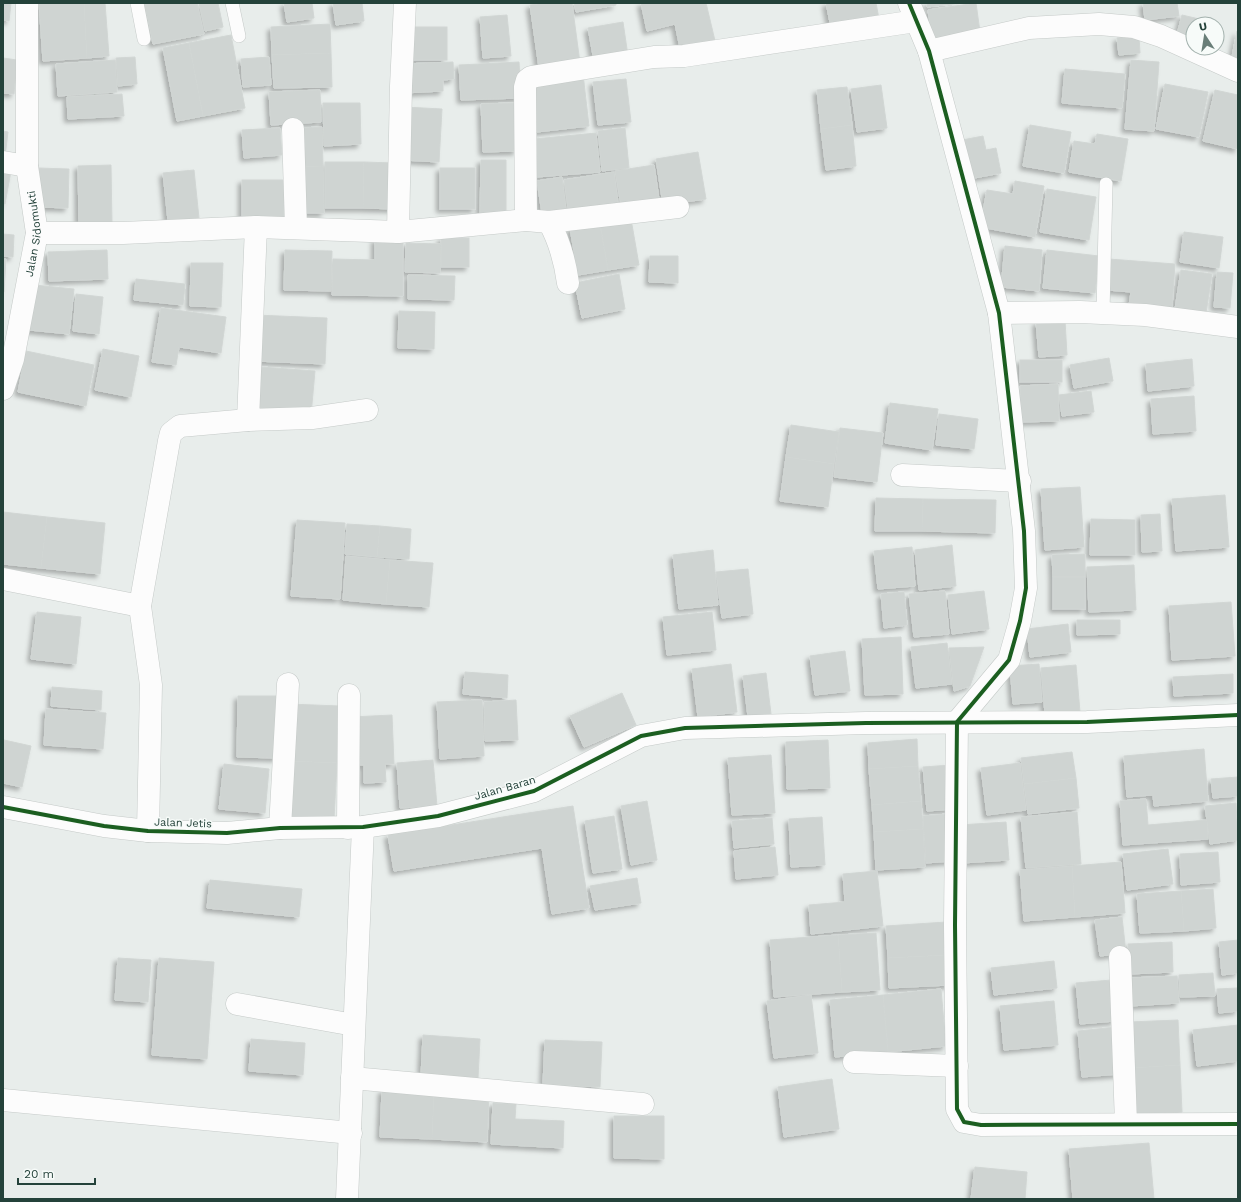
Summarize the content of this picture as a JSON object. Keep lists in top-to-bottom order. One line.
{"streets":{"street":["Jalan Sidomukti","Jalan Baran","Jalan Jetis"]},"crossings":[["Jalan Baran","Jalan Jetis"]],"scale_bar":"20 m","north":"top"}
